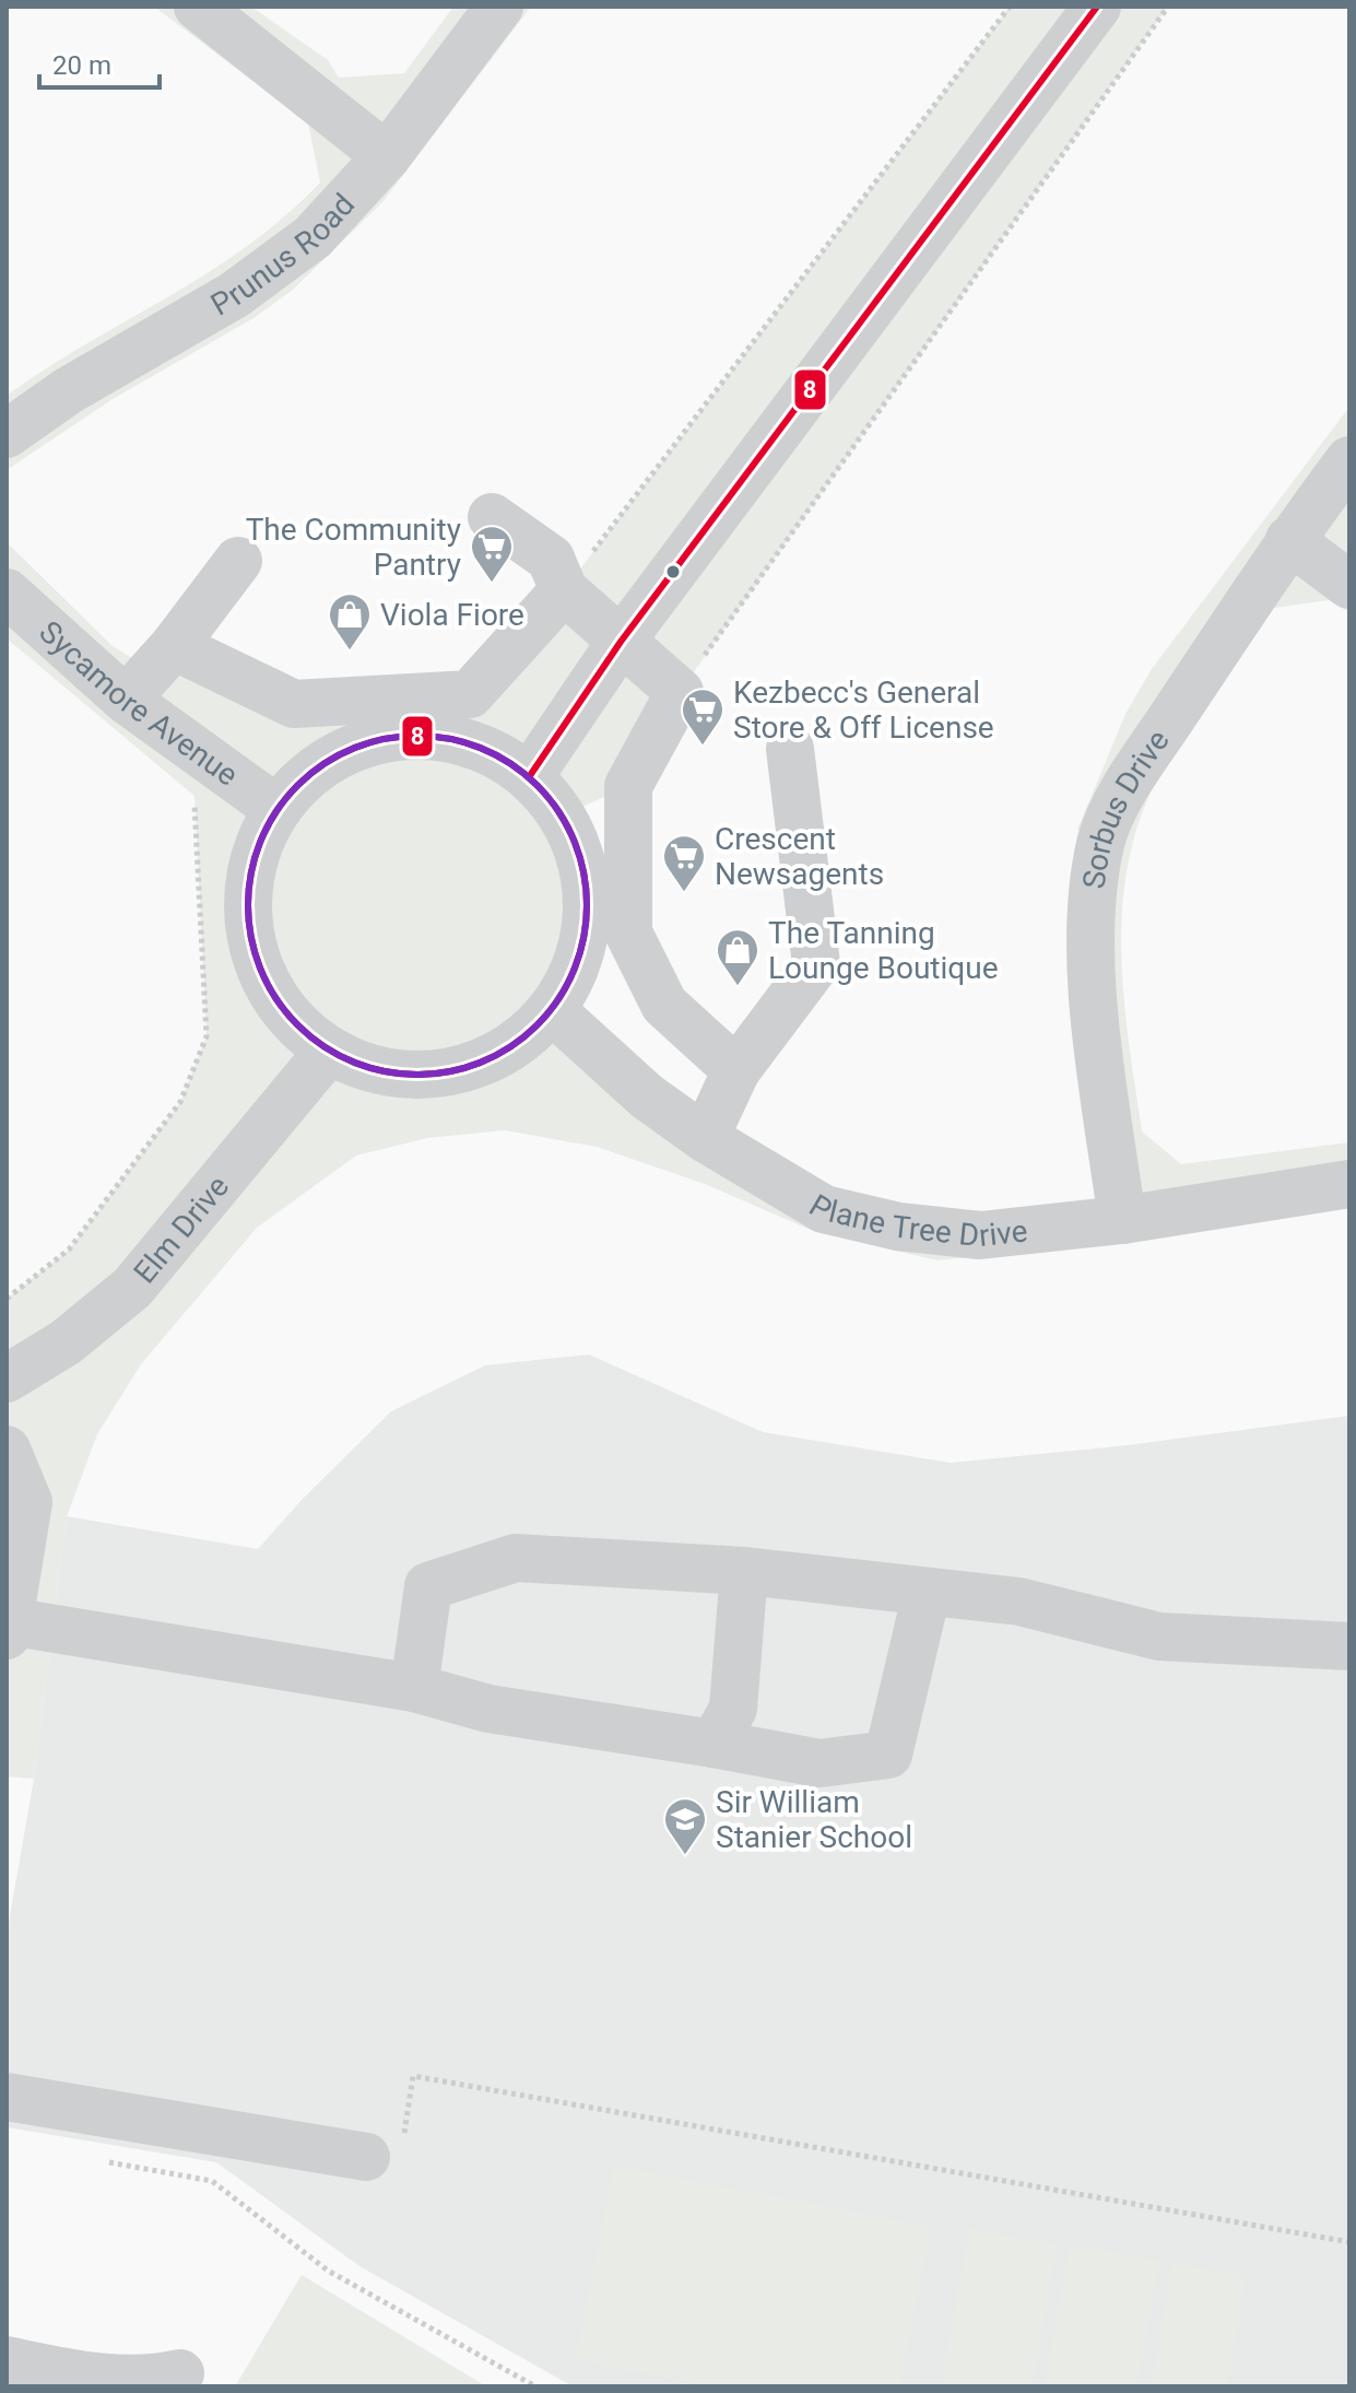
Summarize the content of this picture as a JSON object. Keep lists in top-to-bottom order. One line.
{"streets":{"street":["Prunus Road","Sycamore Avenue","Sorbus Drive","Plane Tree Drive","Elm Drive"]},"crossings":[["Sorbus Drive","Plane Tree Drive"]],"places":{"supermarket":["The Community Pantry","Kezbecc's General Store & Off License","Crescent Newsagents"],"shop":["Viola Fiore","The Tanning Lounge Boutique"],"school or university":["Sir William Stanier School"]},"lines":["transit line 8"],"scale_bar":"20 m"}
